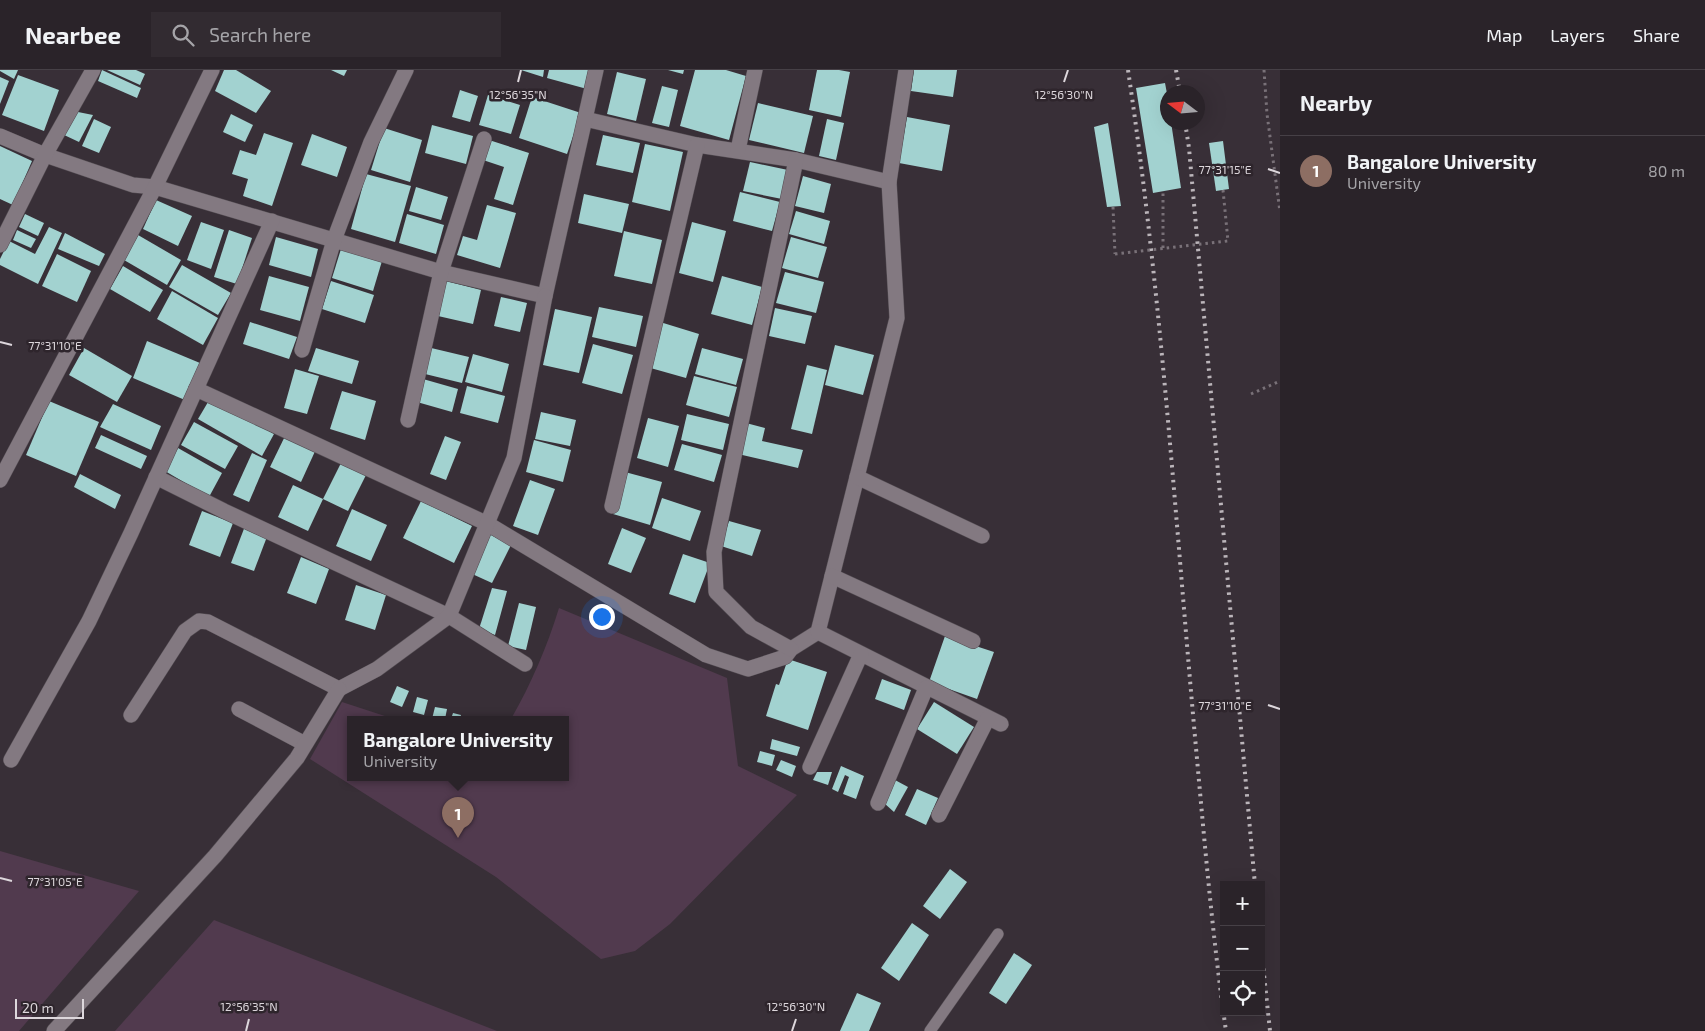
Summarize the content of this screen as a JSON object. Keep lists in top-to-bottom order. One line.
{"scale_bar":"20 m","north":"left","page":{"header":"Nearbee","search":"Search here","nav":["Map","Layers","Share"],"heading":"Nearby","list":[{"mark":"1","name":"Bangalore University","note":"University","value":"80 m"}],"popup":["Bangalore University","University"],"pins":"1","map_buttons":["+","−"],"scale":"20 m"},"coordinates":["12°56'35\"N","12°56'30\"N","77°31'15\"E","77°31'10\"E","77°31'05\"E"]}
